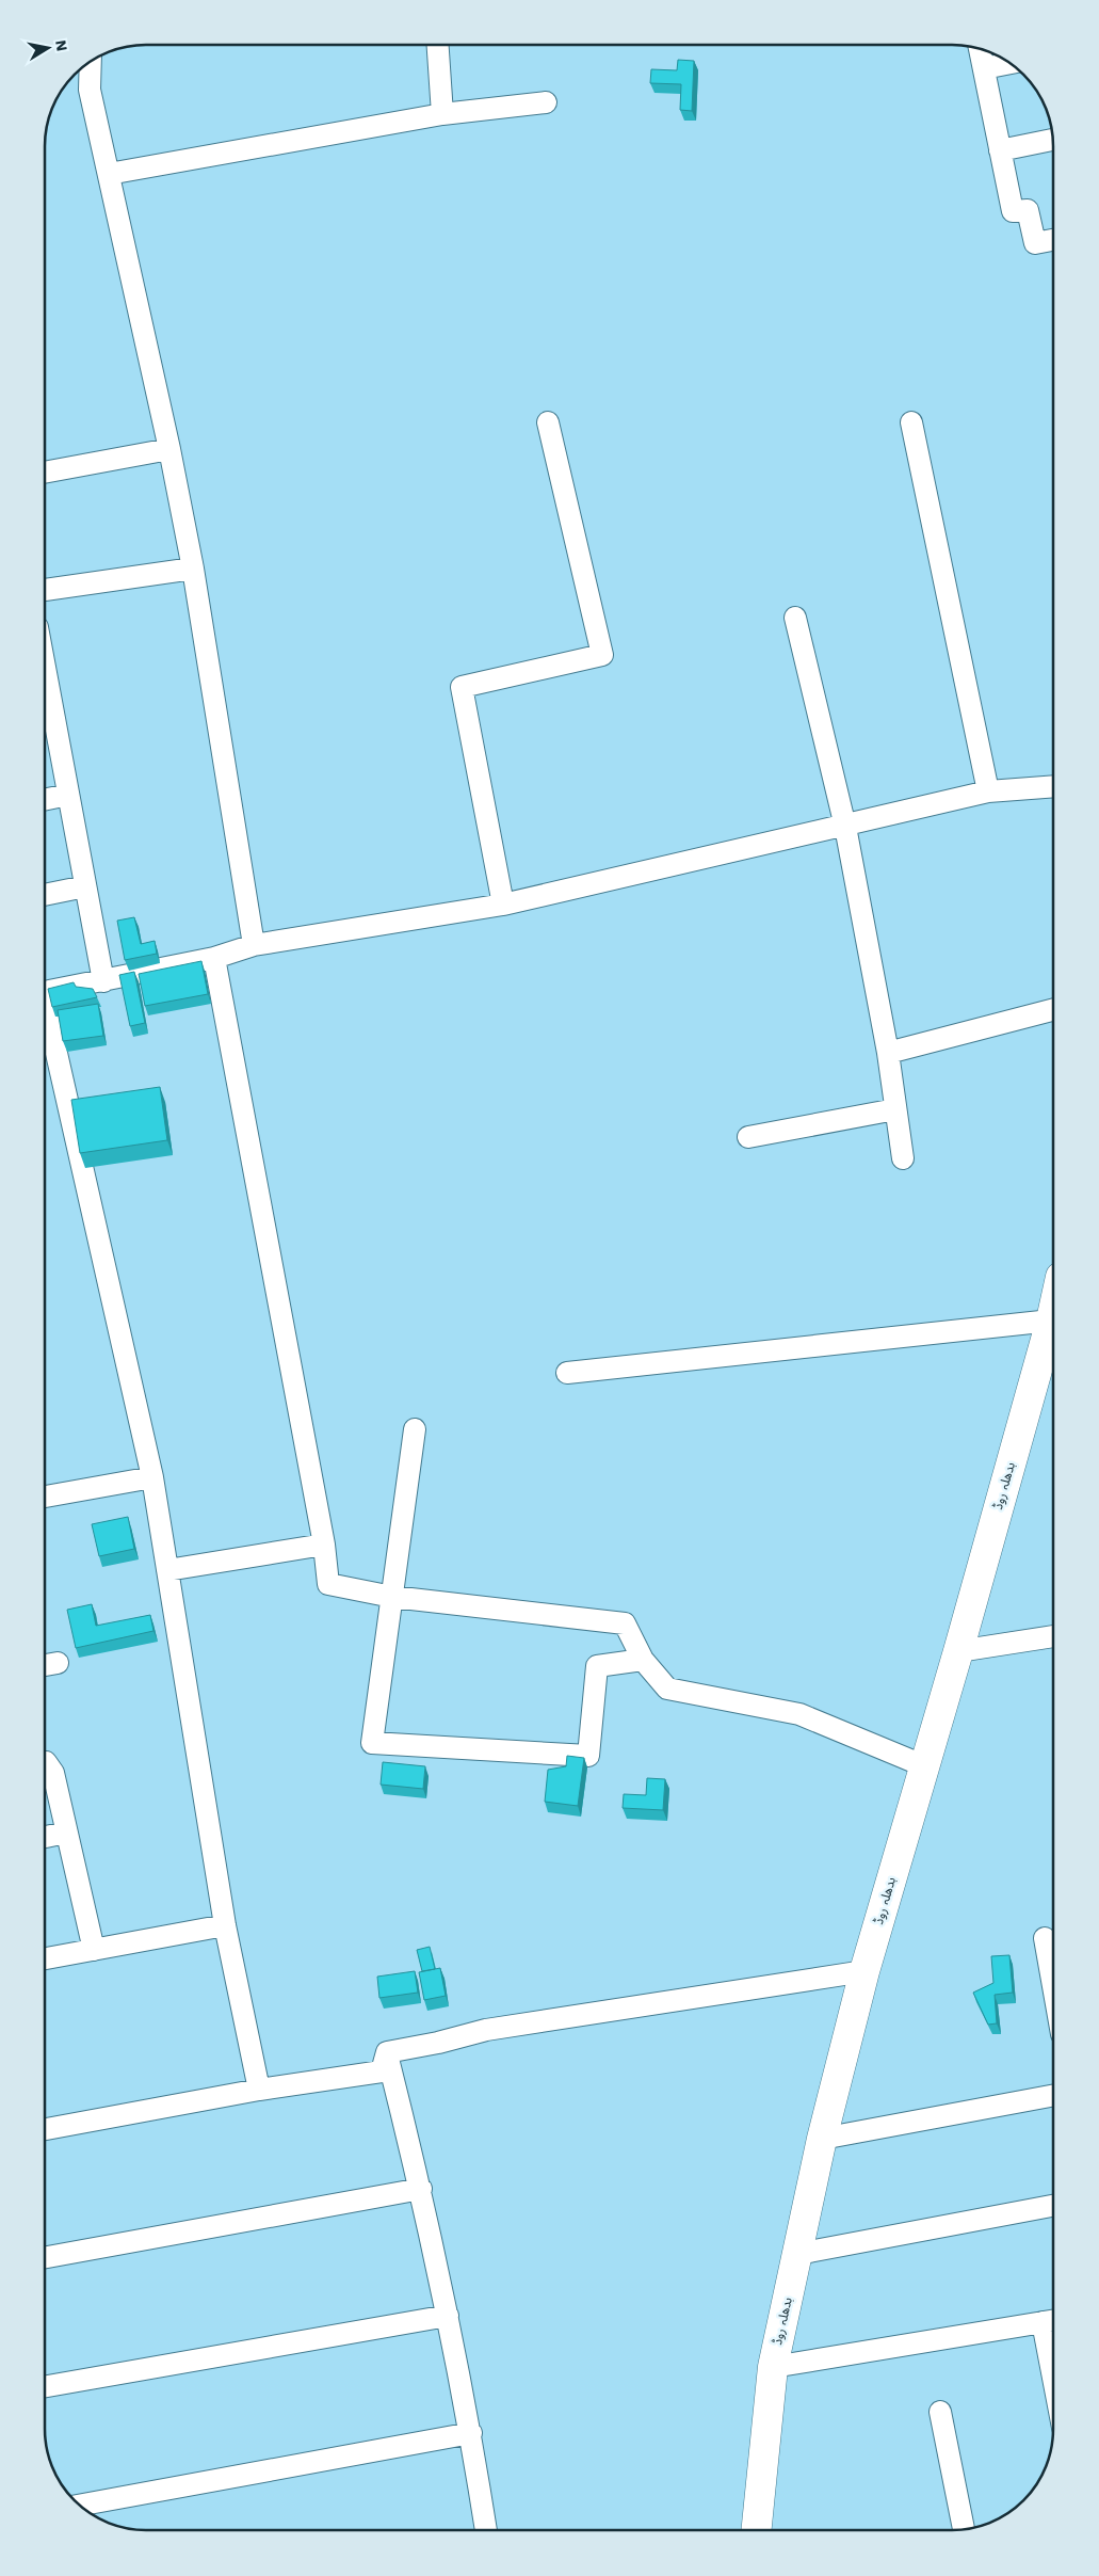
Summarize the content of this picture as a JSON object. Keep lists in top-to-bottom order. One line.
{"streets":{"main road":["بدھلہ روڈ"]},"north":"right"}
